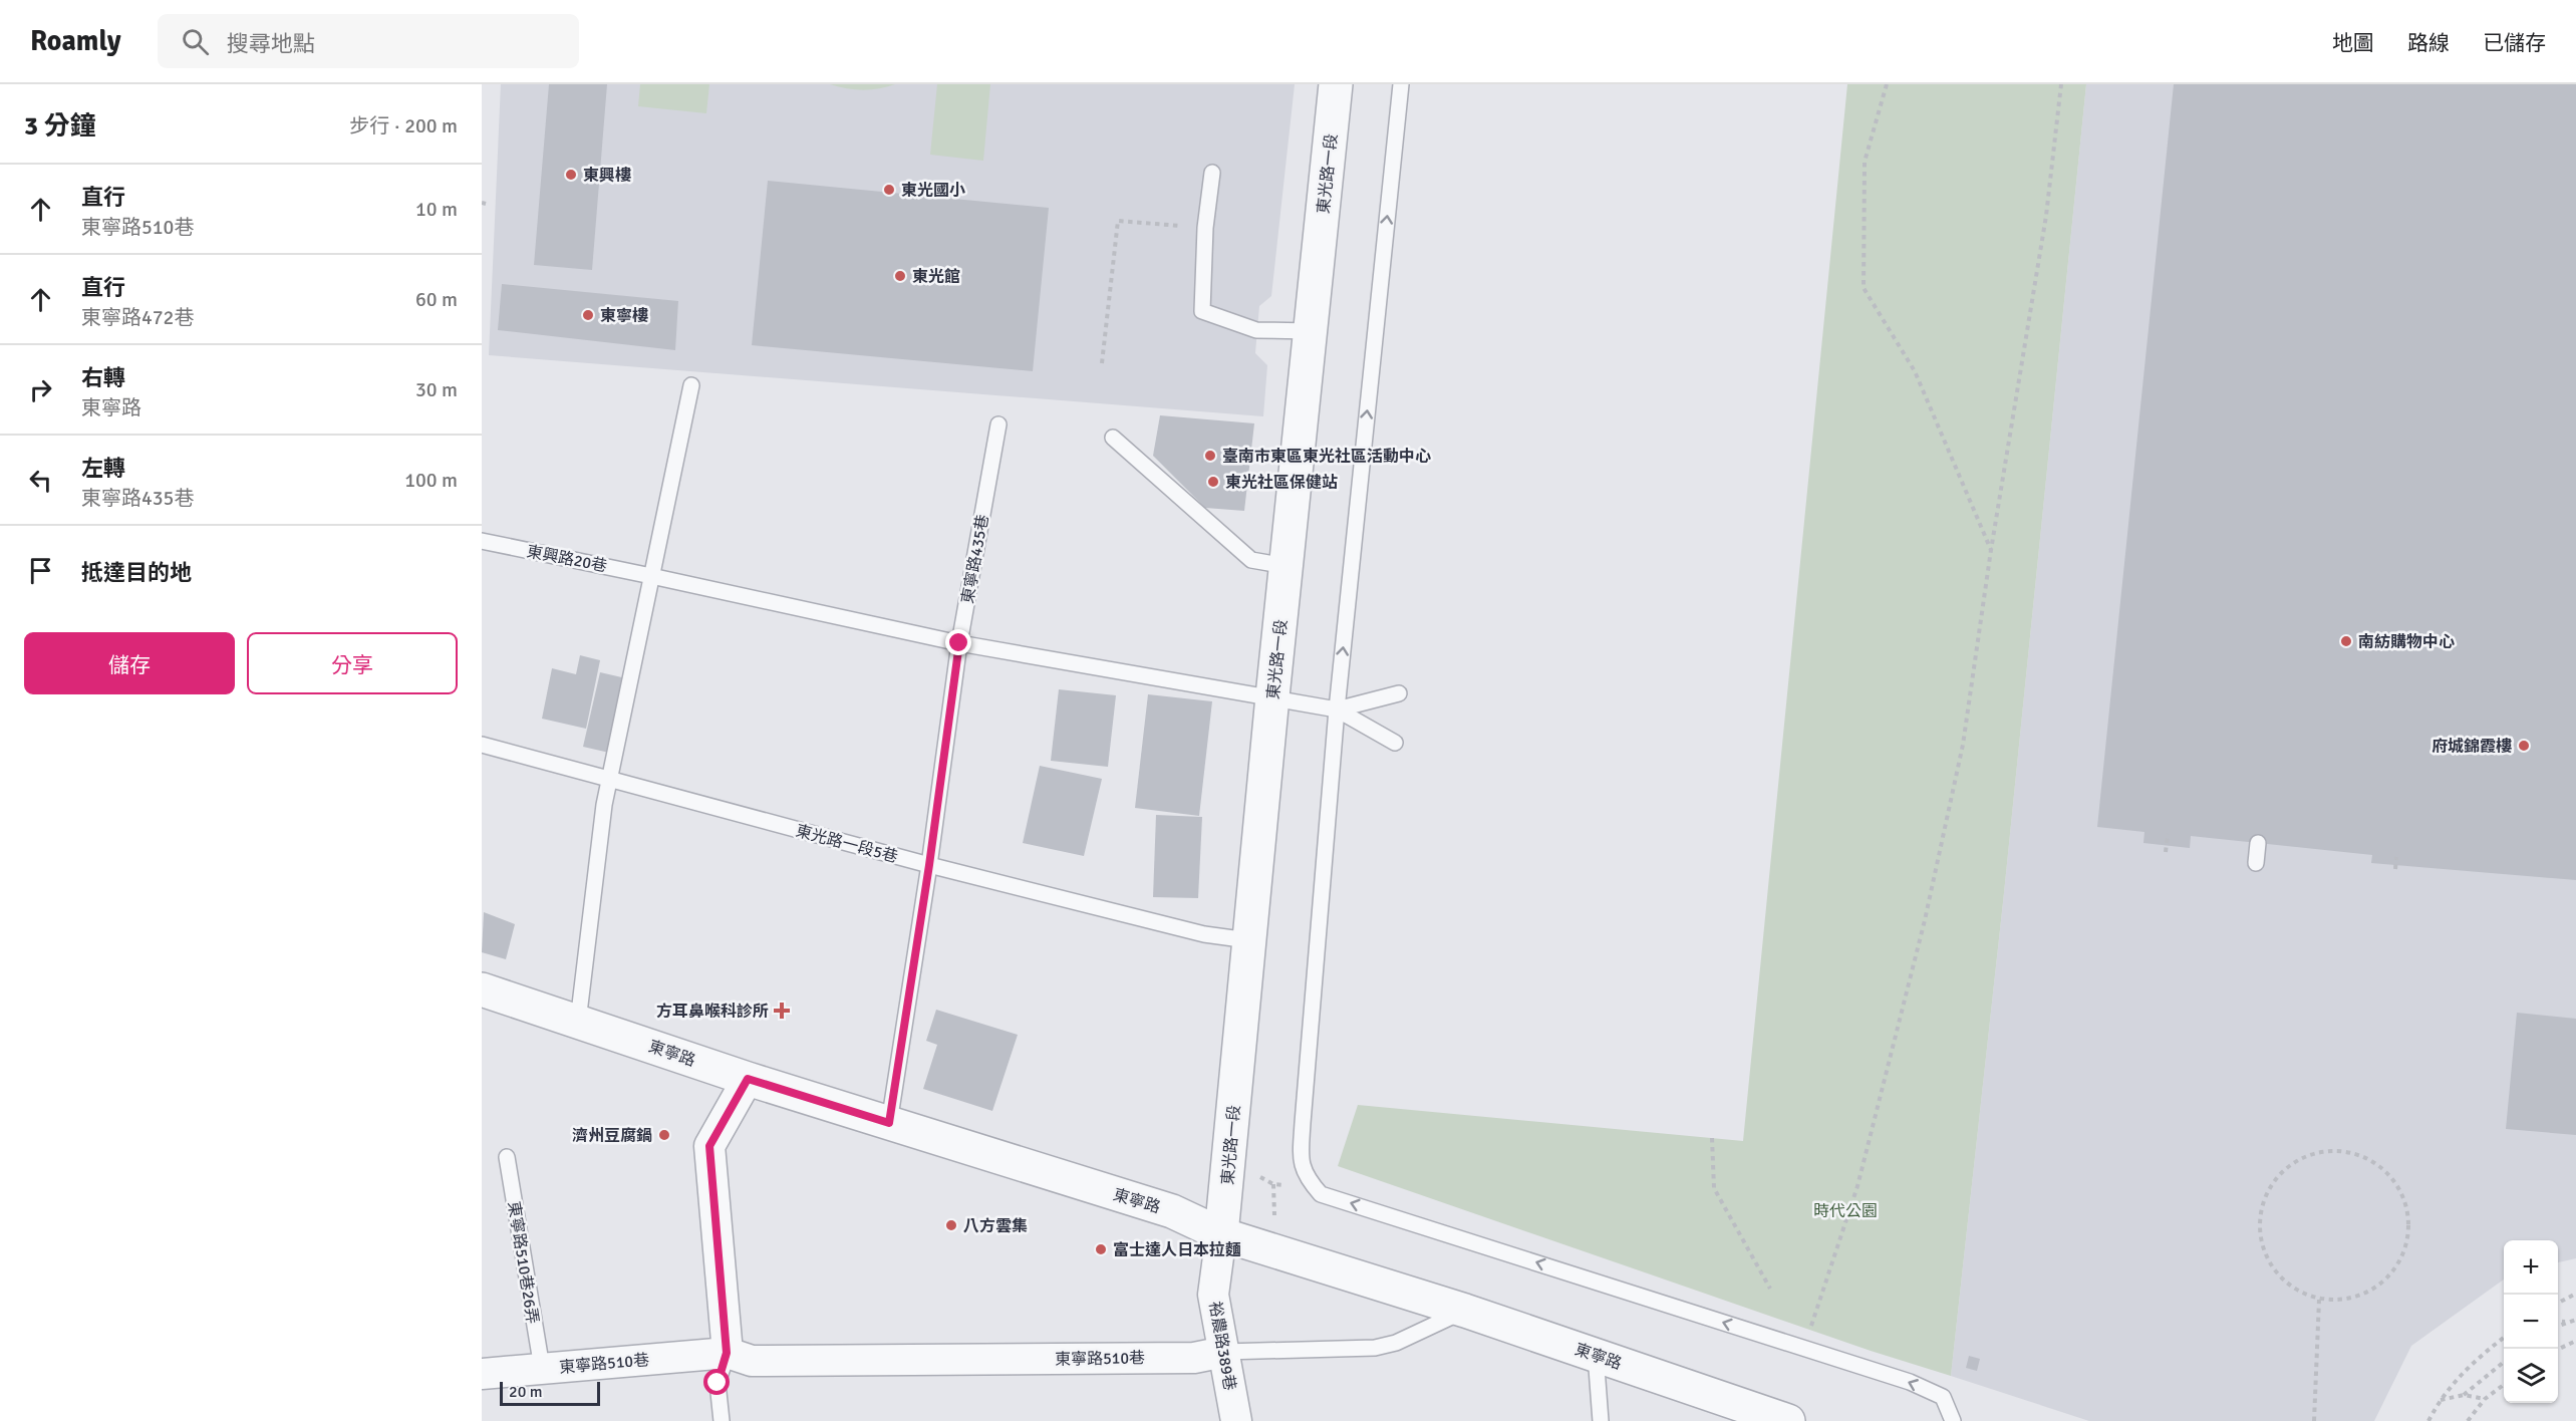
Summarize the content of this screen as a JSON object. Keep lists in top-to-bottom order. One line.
{"streets":{"street":["東光路一段","東寧路","裕農路389巷","東寧路510巷"],"lane":["東興路20巷","東寧路435巷","東光路一段5巷","東寧路510巷26弄"]},"crossings":[["東光路一段","東興路20巷"],["東光路一段","東光路一段5巷"],["東光路一段","東寧路"],["東光路一段","裕農路389巷"],["東興路20巷","東寧路435巷"],["東寧路435巷","東光路一段5巷"],["東寧路435巷","東寧路"],["東寧路","裕農路389巷"],["東寧路","東寧路510巷"],["東寧路510巷26弄","東寧路510巷"],["裕農路389巷","東寧路510巷"]],"parks":["時代公園"],"places":{"other":["東興樓","東光國小","東光館","東寧樓","臺南市東區東光社區活動中心","東光社區保健站","南紡購物中心","府城錦霞樓","濟州豆腐鍋","八方雲集","富士達人日本拉麵"],"health":["方耳鼻喉科診所"]},"scale_bar":"20 m","page":{"header":"Roamly","search":"搜尋地點","nav":["地圖","路線","已儲存"],"heading":["3 分鐘","步行 · 200 m"],"list":[["直行","東寧路510巷","10 m"],["直行","東寧路472巷","60 m"],["右轉","東寧路","30 m"],["左轉","東寧路435巷","100 m"],"抵達目的地"],"buttons":["儲存","分享"],"map_buttons":["+","−"],"scale":"20 m"}}
